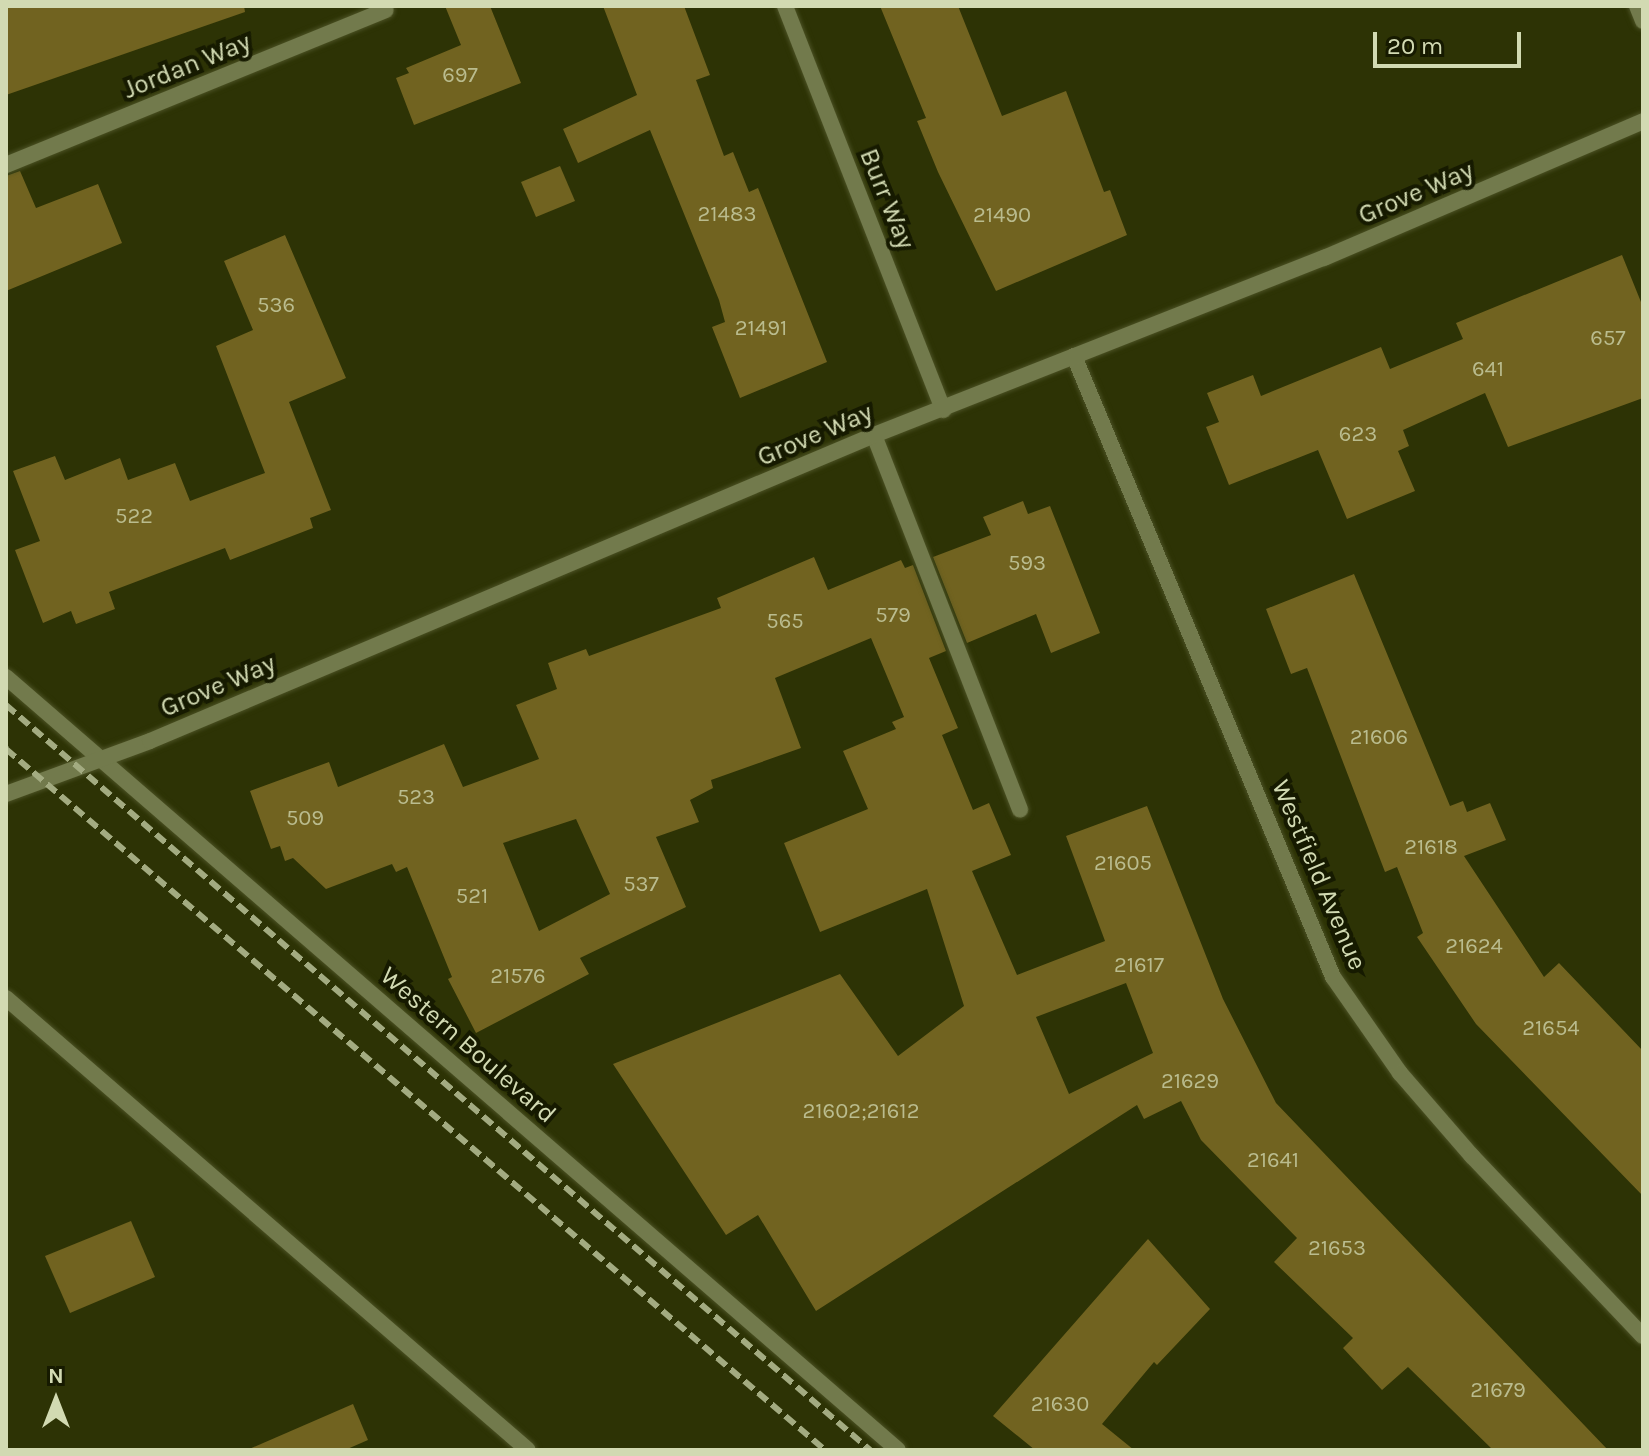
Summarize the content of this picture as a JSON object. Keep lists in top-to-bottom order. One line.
{"streets":{"street":["Jordan Way","Grove Way","Burr Way","Westfield Avenue","Western Boulevard"]},"crossings":[["Grove Way","Burr Way"],["Grove Way","Westfield Avenue"],["Grove Way","Western Boulevard"]],"house_numbers":["697","21483","21490","536","21491","657","641","623","522","593","579","565","21606","523","509","21618","21605","537","521","21624","21617","21576","21654","21629","21602;21612","21641","21653","21679","21630"],"scale_bar":"20 m","north":"top"}
